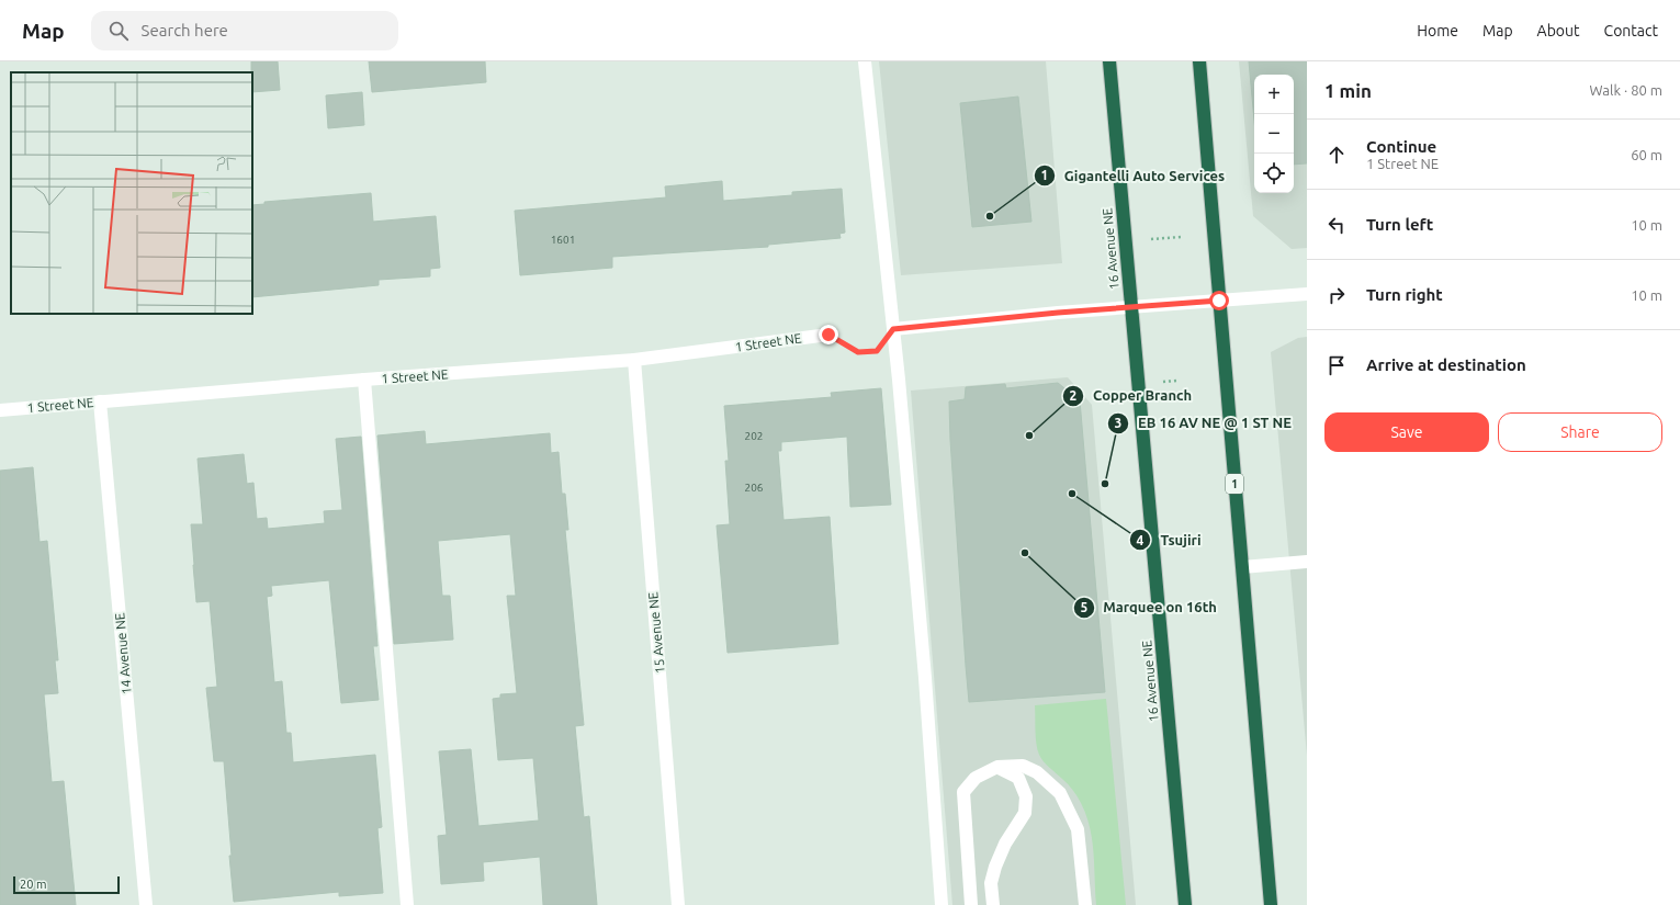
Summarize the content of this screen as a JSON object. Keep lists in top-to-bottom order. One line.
{"streets":{"highway":["16 Avenue NE","1"],"street":["1 Street NE","15 Avenue NE","14 Avenue NE"]},"crossings":[["1 Street NE","15 Avenue NE"],["1 Street NE","14 Avenue NE"]],"places":["Gigantelli Auto Services","Copper Branch","EB 16 AV NE @ 1 ST NE","Tsujiri","Marquee on 16th"],"house_numbers":["1601","202","206"],"scale_bar":"20 m","page":{"header":"Map","search":"Search here","nav":["Home","Map","About","Contact"],"heading":["1 min","Walk · 80 m"],"map_buttons":["+","−"],"list":[["Continue","1 Street NE","60 m"],["Turn left","10 m"],["Turn right","10 m"],"Arrive at destination"],"buttons":["Save","Share"],"scale":"20 m"}}
